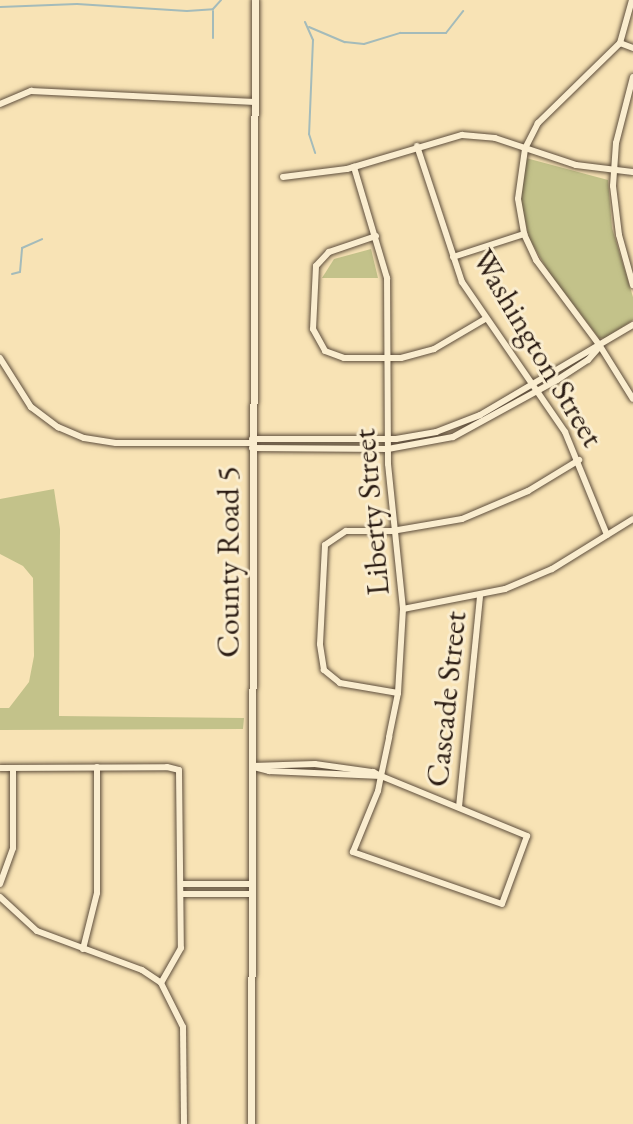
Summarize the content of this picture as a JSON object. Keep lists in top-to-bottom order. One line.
{"streets":{"street":["Washington Street","Liberty Street","County Road 5","Cascade Street"]},"crossings":[["Liberty Street","Cascade Street"]]}
